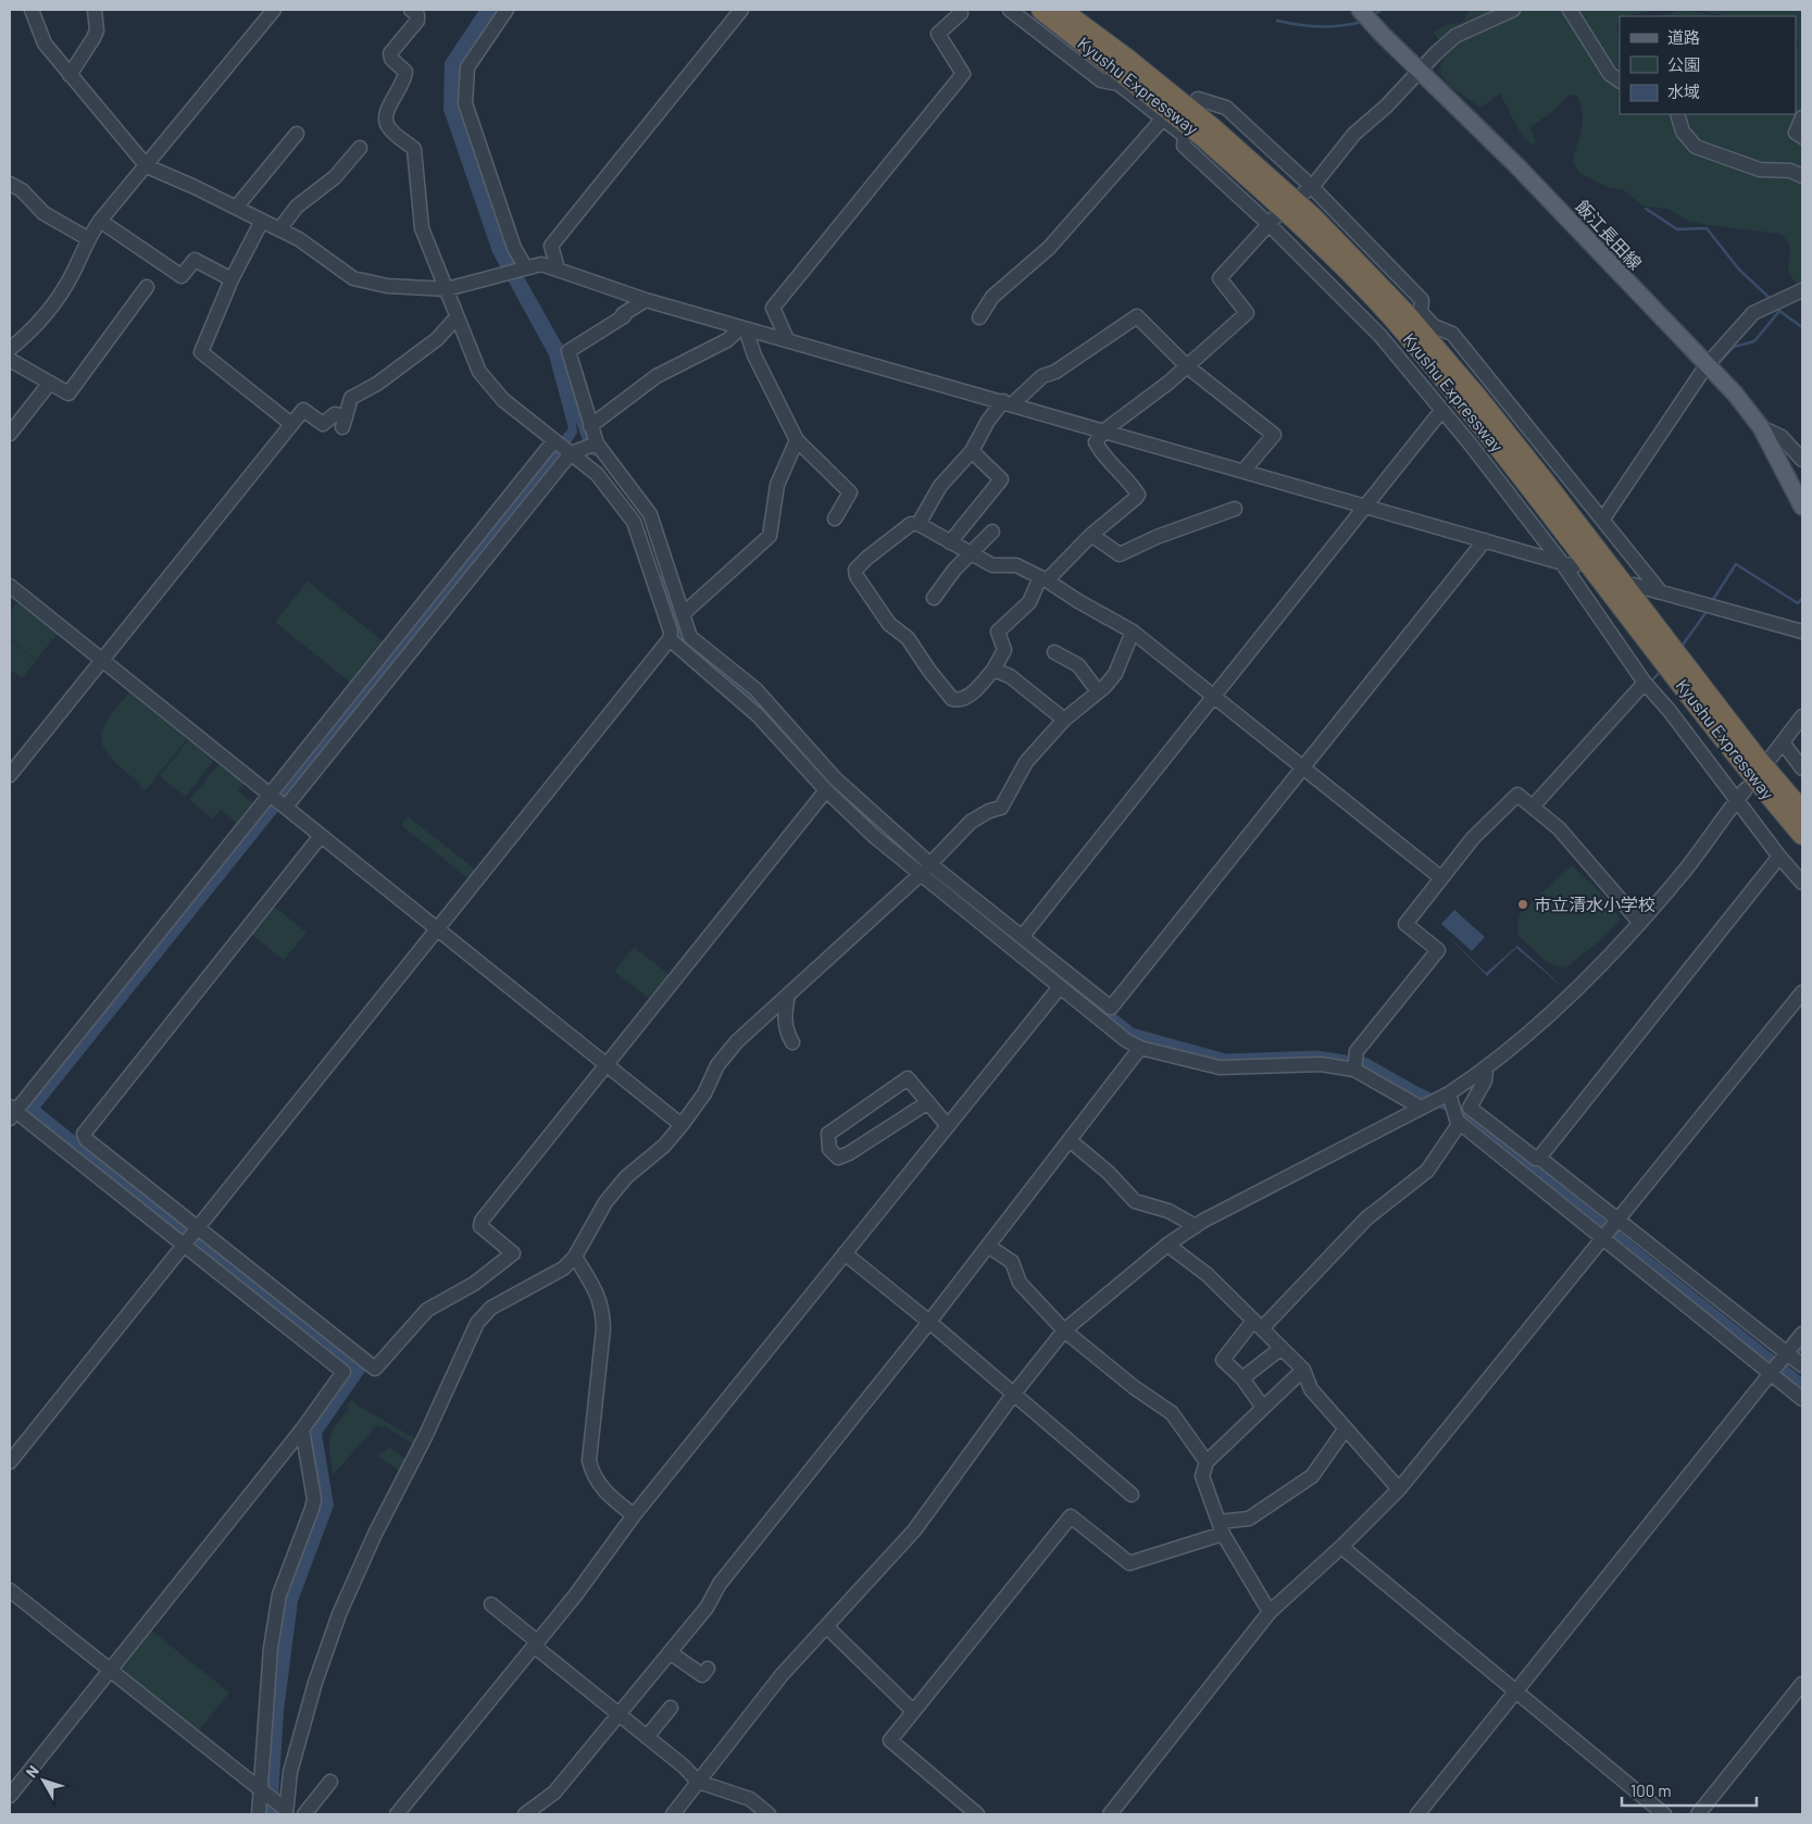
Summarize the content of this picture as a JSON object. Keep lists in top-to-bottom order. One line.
{"streets":{"highway":["Kyushu Expressway"],"main road":["飯江長田線"]},"places":["市立清水小学校"],"legend":["道路","公園","水域"],"scale_bar":"100 m","north":"top left"}
